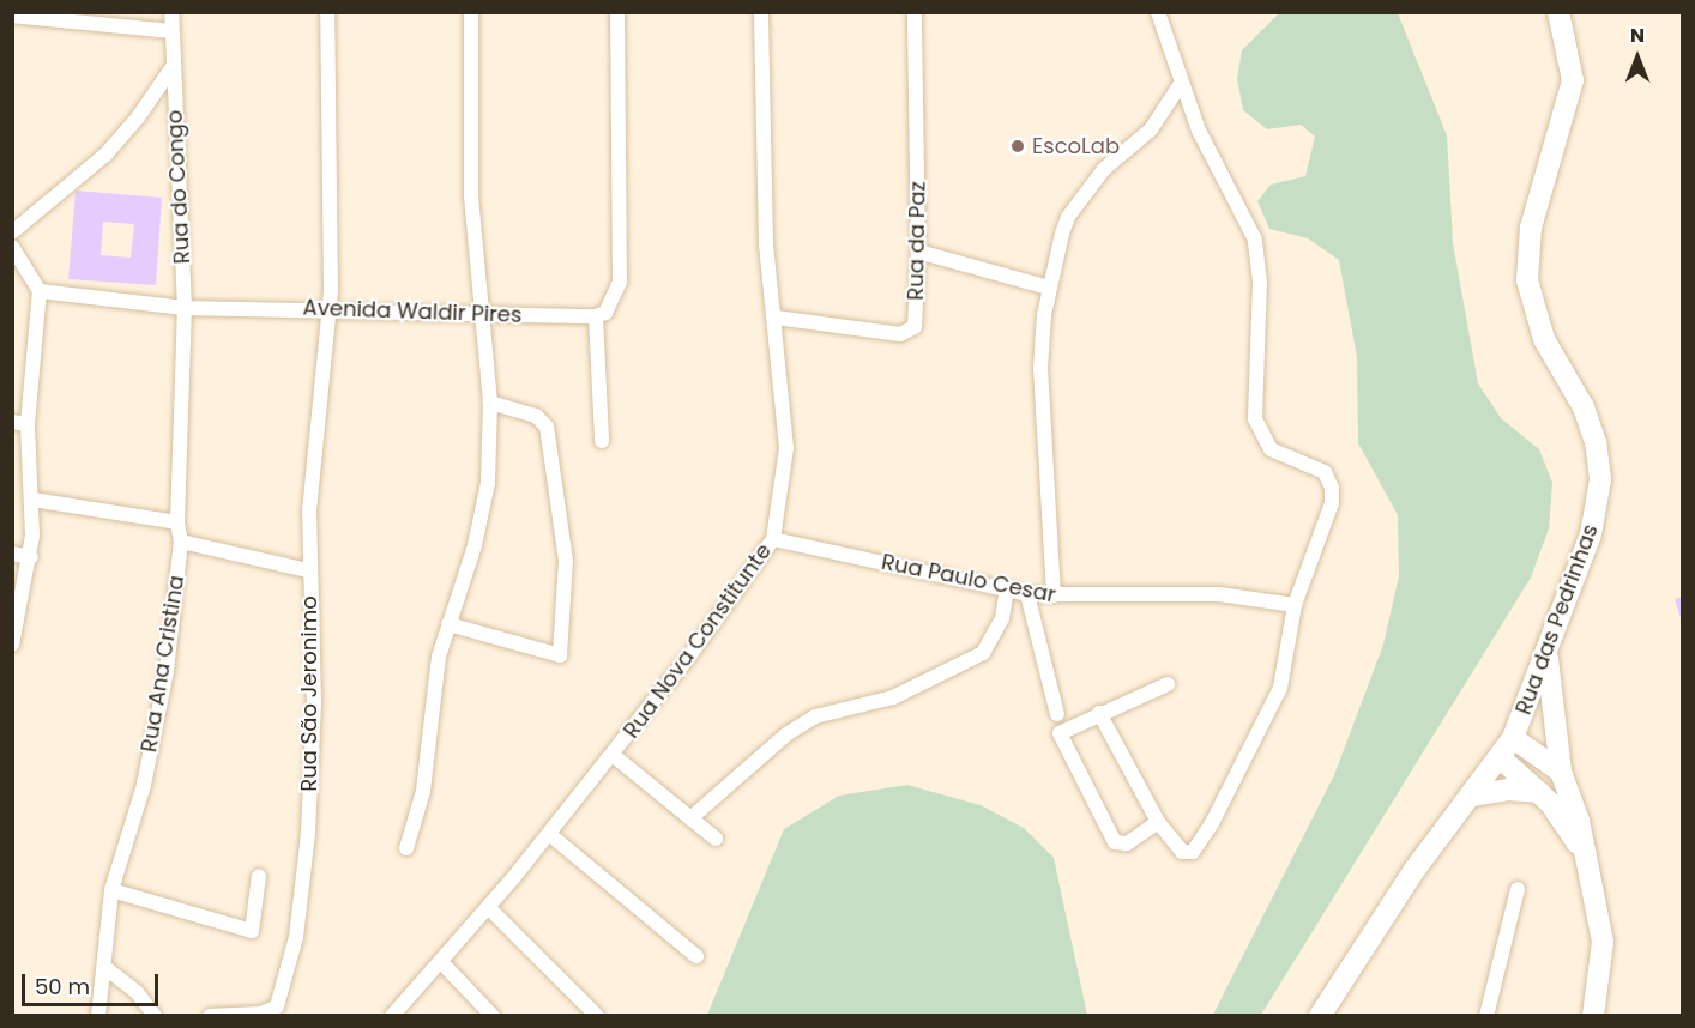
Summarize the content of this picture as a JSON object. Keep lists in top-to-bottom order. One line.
{"streets":{"main road":["Rua das Pedrinhas"],"street":["Rua do Congo","Rua da Paz","Avenida Waldir Pires","Rua Paulo Cesar","Rua Nova Constitunte","Rua Ana Cristina","Rua São Jeronimo"]},"crossings":[["Rua do Congo","Avenida Waldir Pires"],["Rua do Congo","Rua Ana Cristina"],["Rua da Paz","Rua Nova Constitunte"],["Avenida Waldir Pires","Rua Ana Cristina"],["Avenida Waldir Pires","Rua São Jeronimo"],["Rua Paulo Cesar","Rua Nova Constitunte"]],"places":["EscoLab"],"scale_bar":"50 m","north":"top"}
